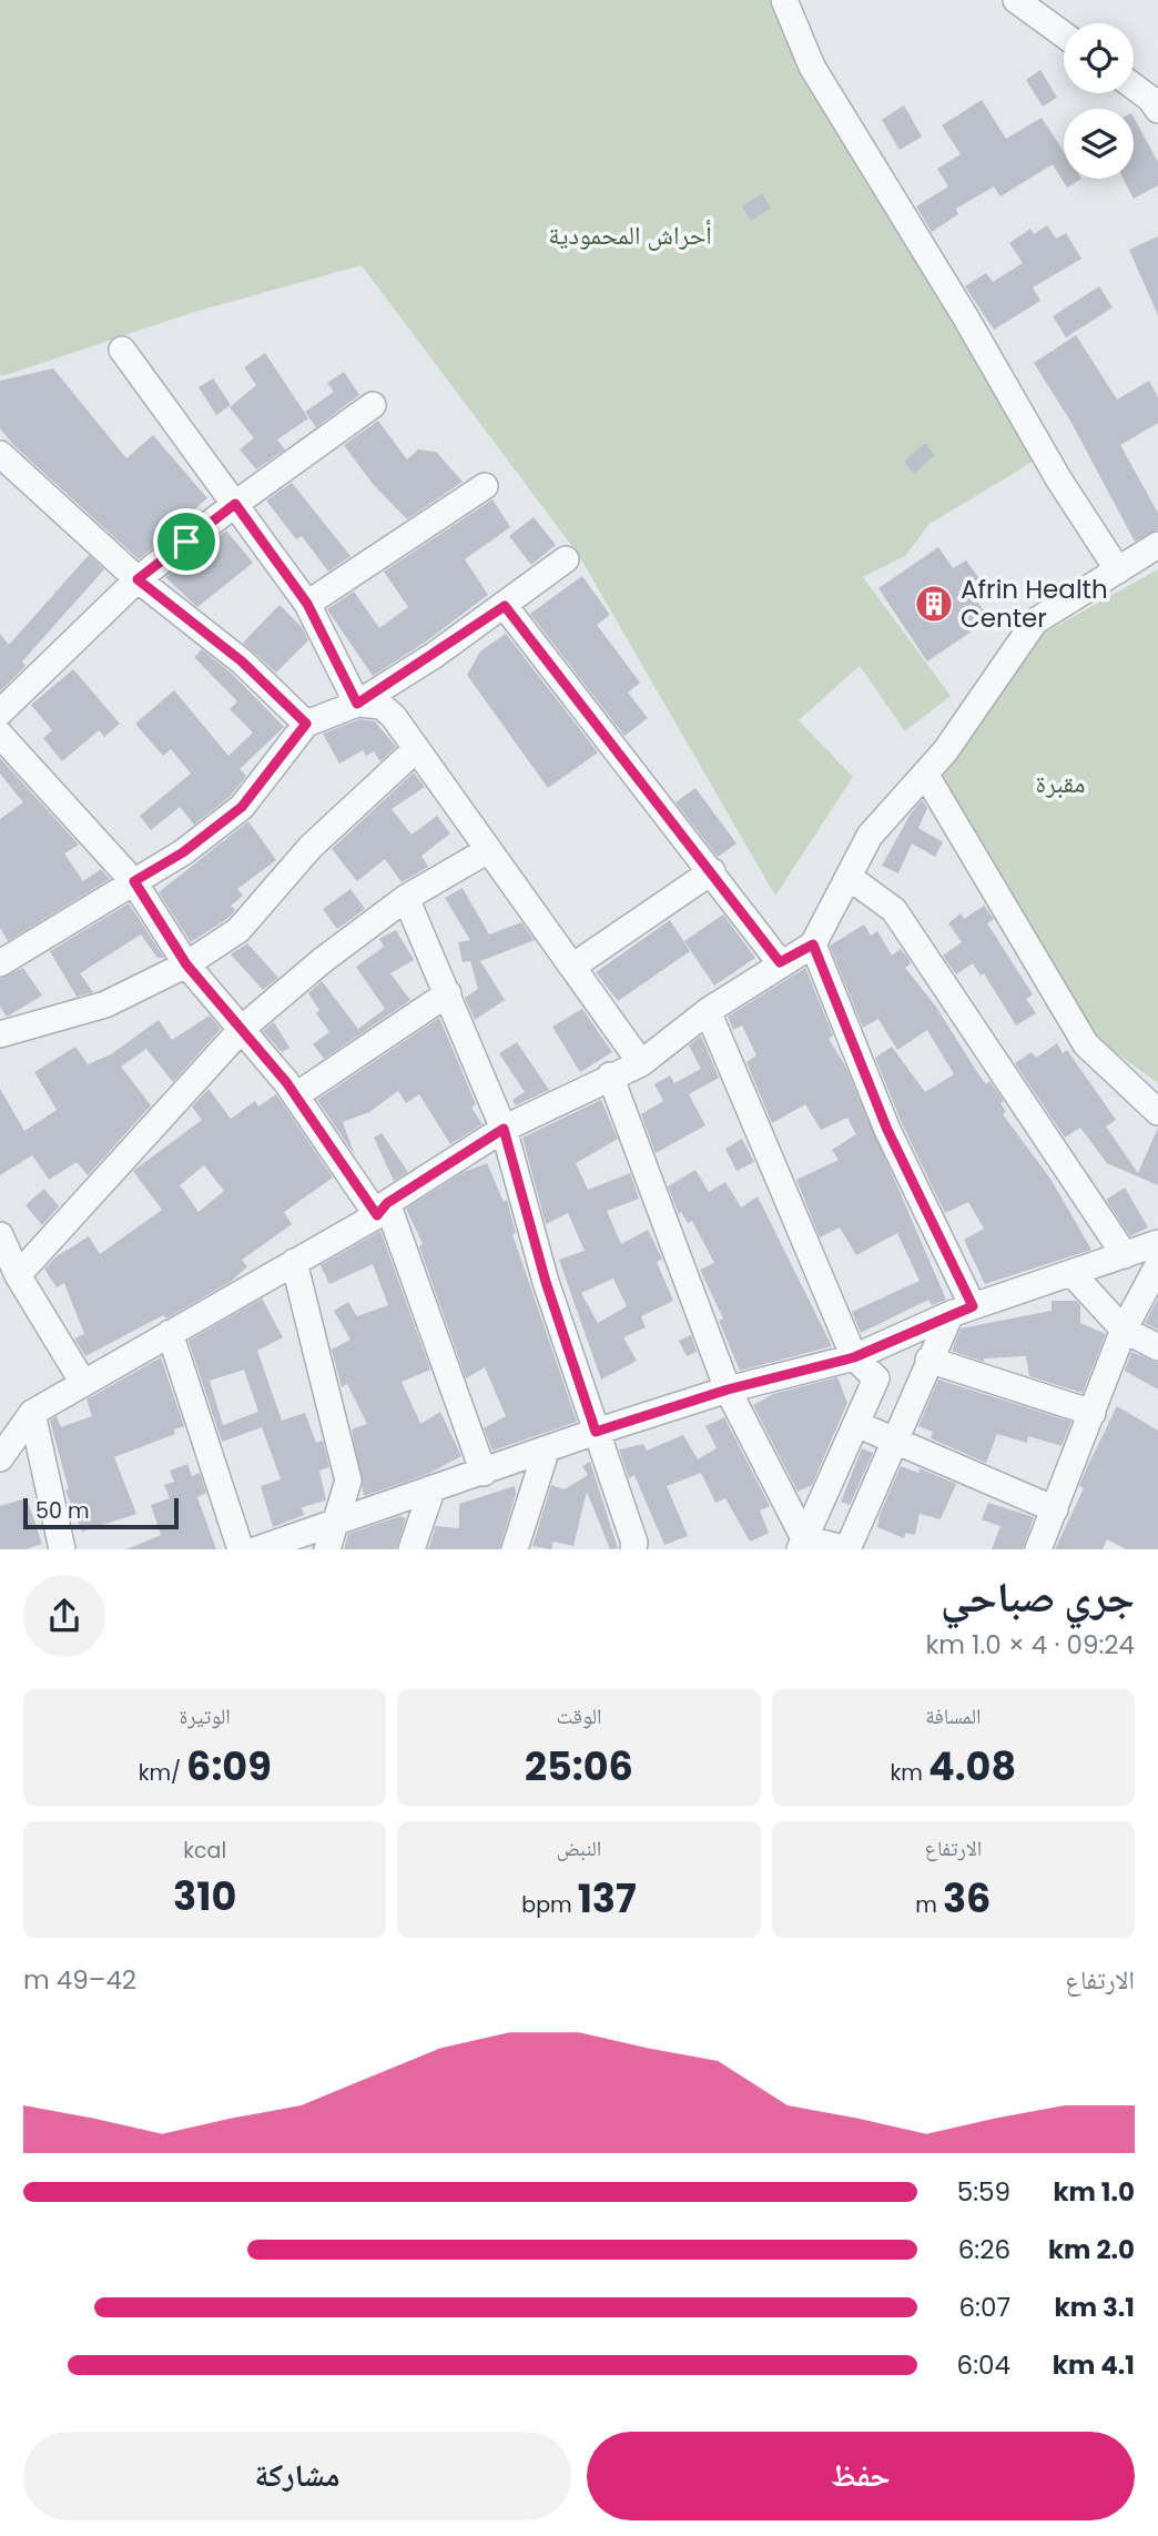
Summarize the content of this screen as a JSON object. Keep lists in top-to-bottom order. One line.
{"parks":["أحراش المحمودية","مقبرة"],"places":{"building":["Afrin Health Center"]},"scale_bar":"50 m","page":{"scale":"50 m","heading":["جري صباحي","09:24 · 4 × 1.0 km"],"stats":[["المسافة","4.08 km"],["الوقت","25:06"],["الوتيرة","6:09 /km"],["الارتفاع","36 m"],["النبض","137 bpm"],["kcal","310"]],"chart":["الارتفاع","42–49 m"],"list":[{"name":"1.0 km","note":"5:59"},{"name":"2.0 km","note":"6:26"},{"name":"3.1 km","note":"6:07"},{"name":"4.1 km","note":"6:04"}],"buttons":["حفظ","مشاركة"]}}
